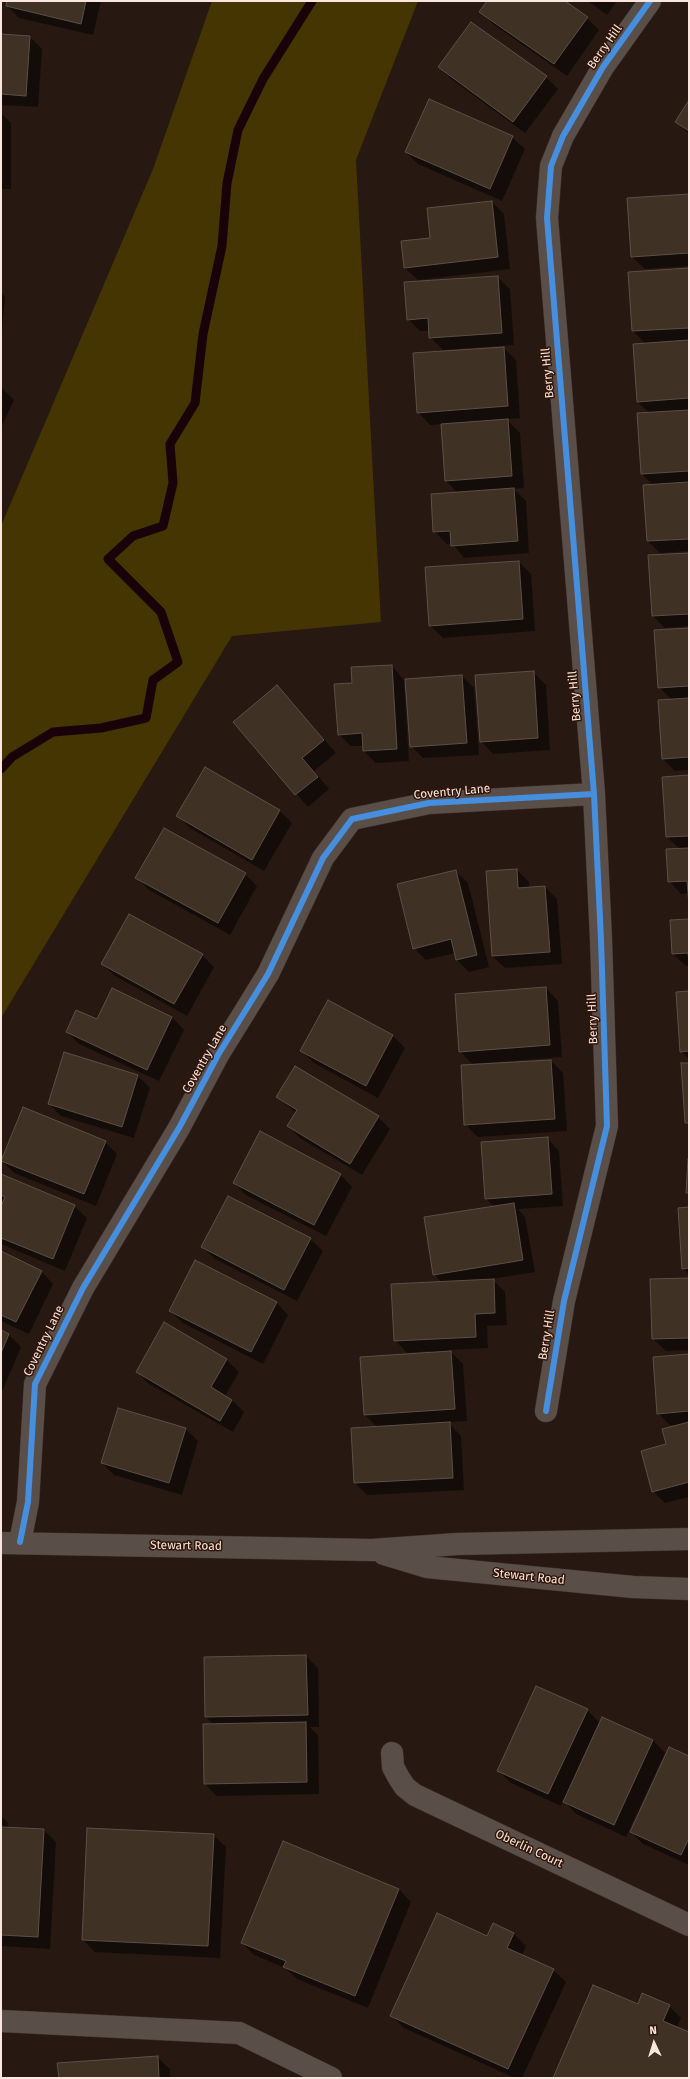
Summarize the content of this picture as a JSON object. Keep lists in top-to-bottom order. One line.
{"streets":{"street":["Berry Hill","Coventry Lane","Stewart Road","Oberlin Court"]},"crossings":[["Berry Hill","Coventry Lane"],["Coventry Lane","Stewart Road"]],"north":"top"}
